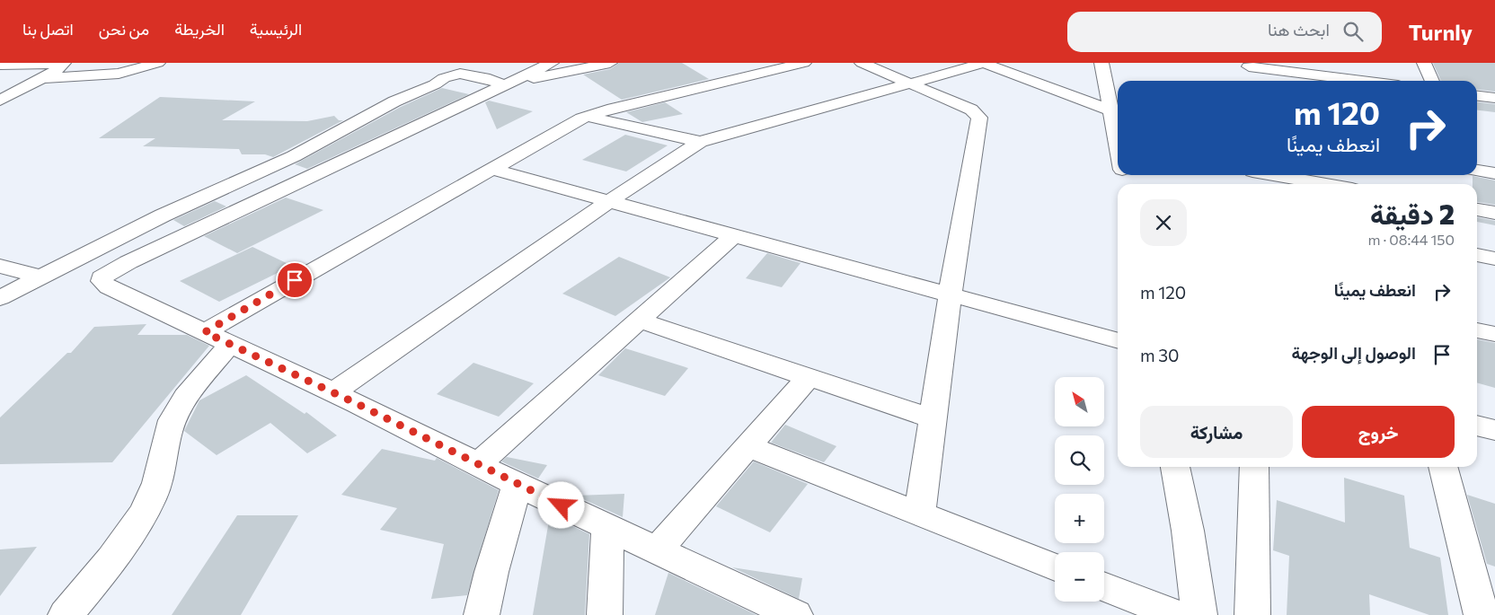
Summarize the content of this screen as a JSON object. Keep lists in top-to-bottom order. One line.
{"north":"top left","page":{"header":"Turnly","search":"ابحث هنا","nav":["الرئيسية","الخريطة","من نحن","اتصل بنا"],"turn":["120 m","انعطف يمينًا"],"heading":["2 دقيقة","150 m · 08:44"],"list":[{"name":"انعطف يمينًا","value":"120 m"},{"name":"الوصول إلى الوجهة","value":"30 m"}],"map_buttons":["+","−"],"buttons":["خروج","مشاركة"]}}
